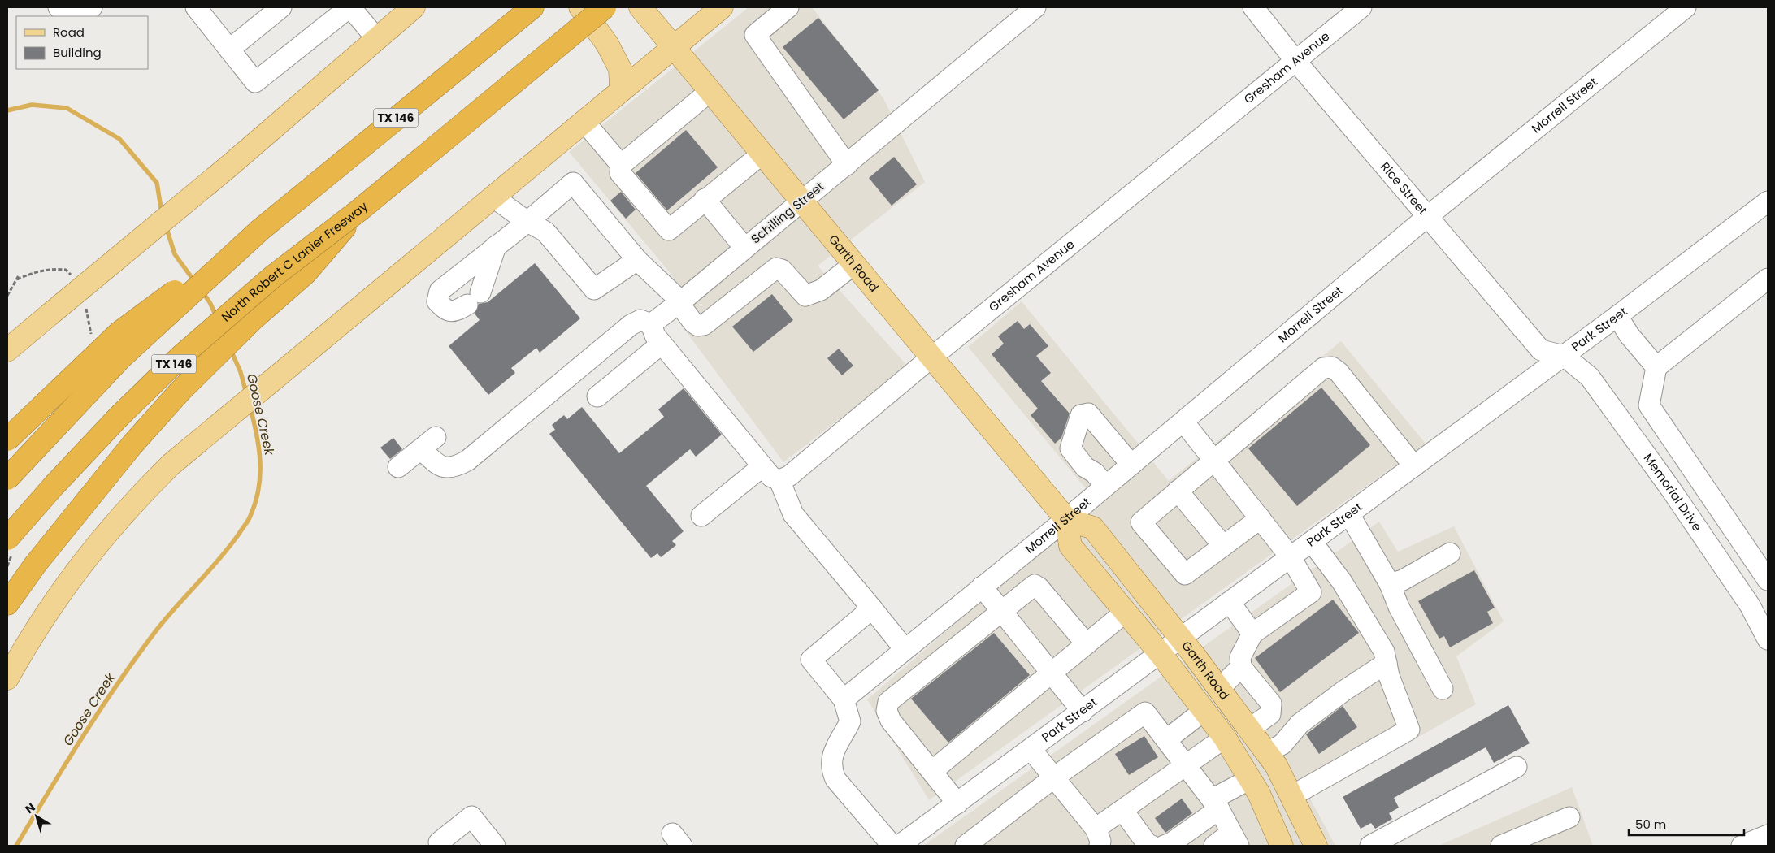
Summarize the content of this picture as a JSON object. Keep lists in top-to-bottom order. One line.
{"streets":{"highway":["TX 146","North Robert C Lanier Freeway"],"main road":["Garth Road"],"street":["Gresham Avenue","Morrell Street","Rice Street","Schilling Street","Park Street","Memorial Drive"]},"crossings":[["Gresham Avenue","Rice Street"],["Gresham Avenue","Garth Road"],["Morrell Street","Rice Street"],["Morrell Street","Garth Road"],["Rice Street","Park Street"],["Rice Street","Memorial Drive"],["Schilling Street","Garth Road"],["Garth Road","Park Street"],["Park Street","Memorial Drive"]],"water":["Goose Creek"],"legend":["Road","Building"],"scale_bar":"50 m","north":"top left"}
